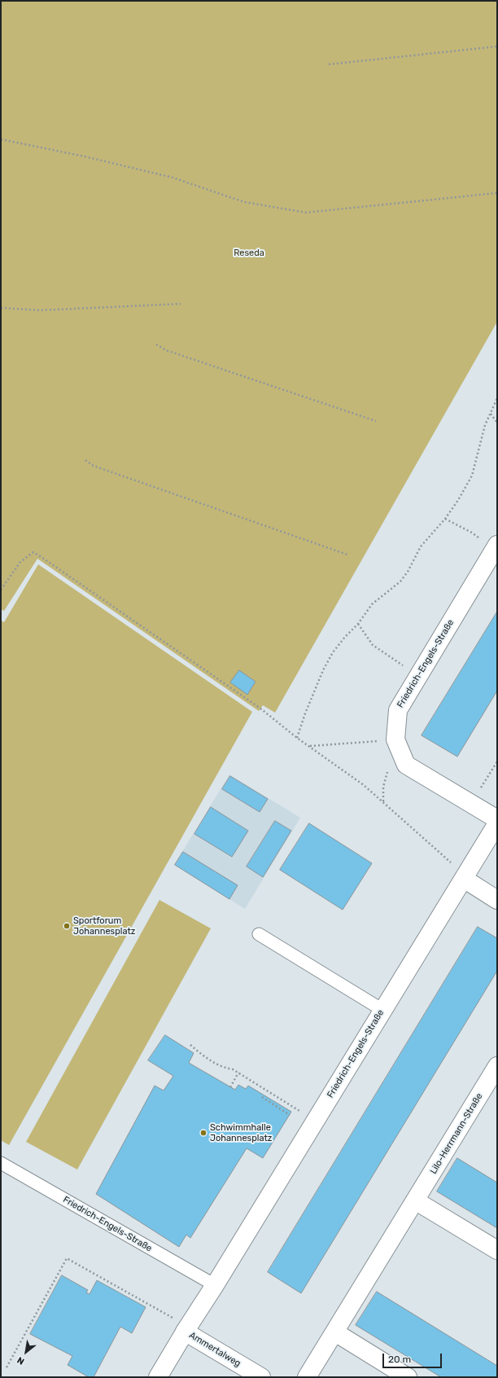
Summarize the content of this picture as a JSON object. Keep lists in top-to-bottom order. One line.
{"streets":{"street":["Friedrich-Engels-Straße","Lilo-Herrmann-Straße","Ammertalweg"]},"crossings":[["Friedrich-Engels-Straße","Ammertalweg"]],"parks":["Reseda"],"places":["Sportforum Johannesplatz","Schwimmhalle Johannesplatz"],"scale_bar":"20 m","north":"bottom left"}
